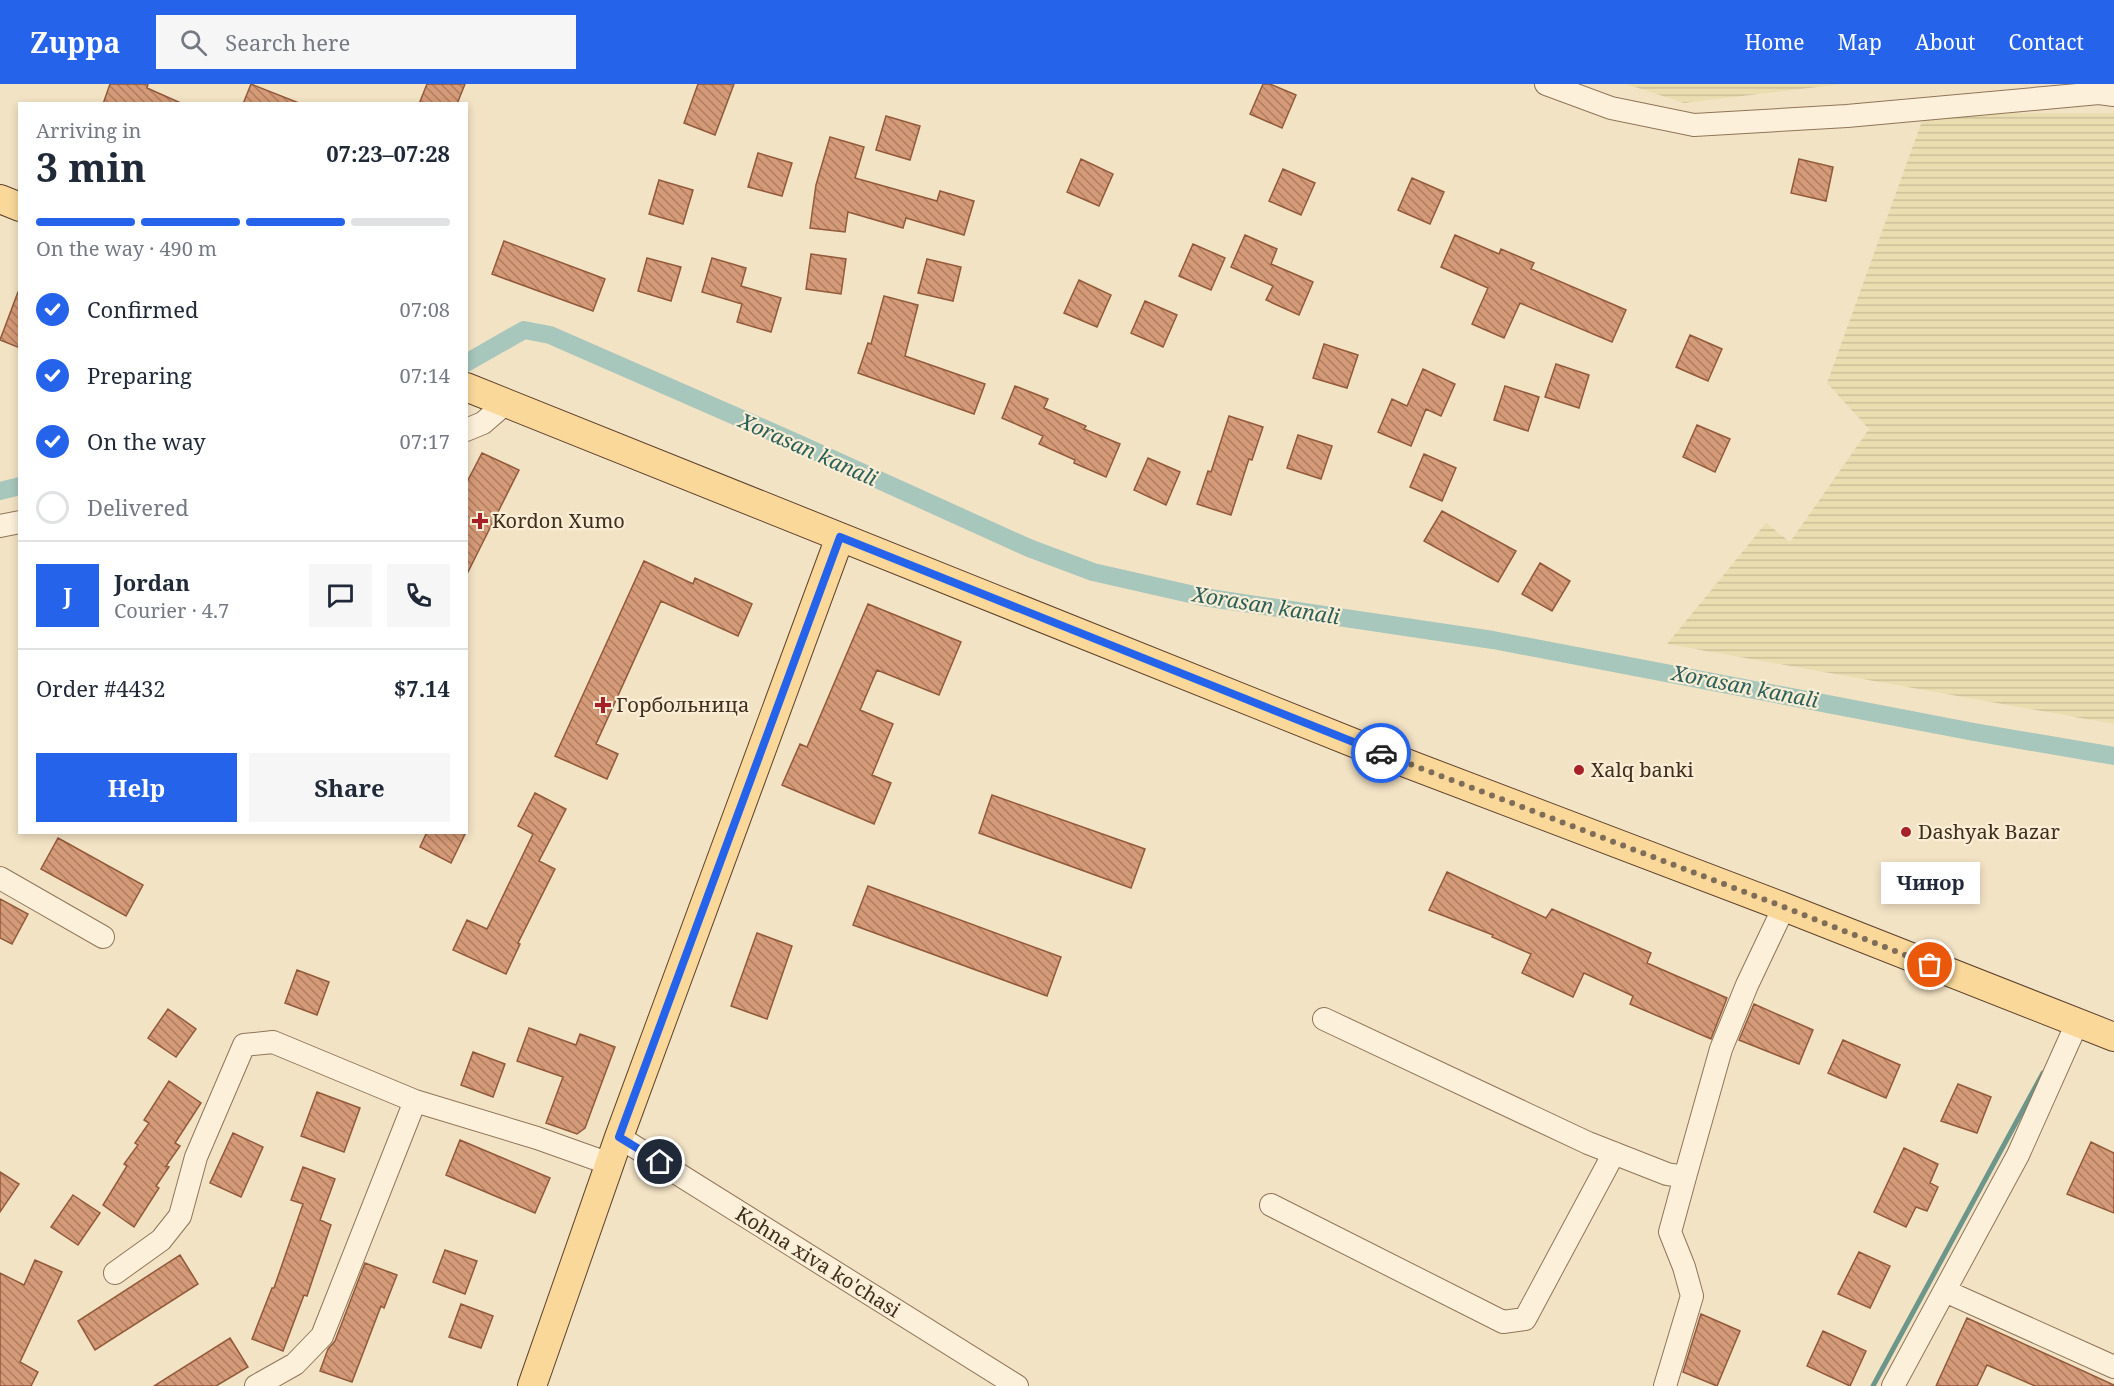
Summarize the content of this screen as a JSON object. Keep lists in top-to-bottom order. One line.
{"streets":{"street":["Kohna xiva ko'chasi"]},"water":["Xorasan kanali"],"places":{"health":["Kordon Xumo","Горбольница"],"other":["Xalq banki","Dashyak Bazar","Чинор"]},"page":{"header":"Zuppa","search":"Search here","nav":["Home","Map","About","Contact"],"heading":["3 min","Arriving in","07:23–07:28"],"panel":["Jordan","Courier · 4.7","Order #4432","$7.14"],"bar":"On the way · 490 m","list":[["Confirmed","07:08"],["Preparing","07:14"],["On the way","07:17"],"Delivered"],"round":"J","buttons":["Help","Share"],"bubble":"Чинор"}}
